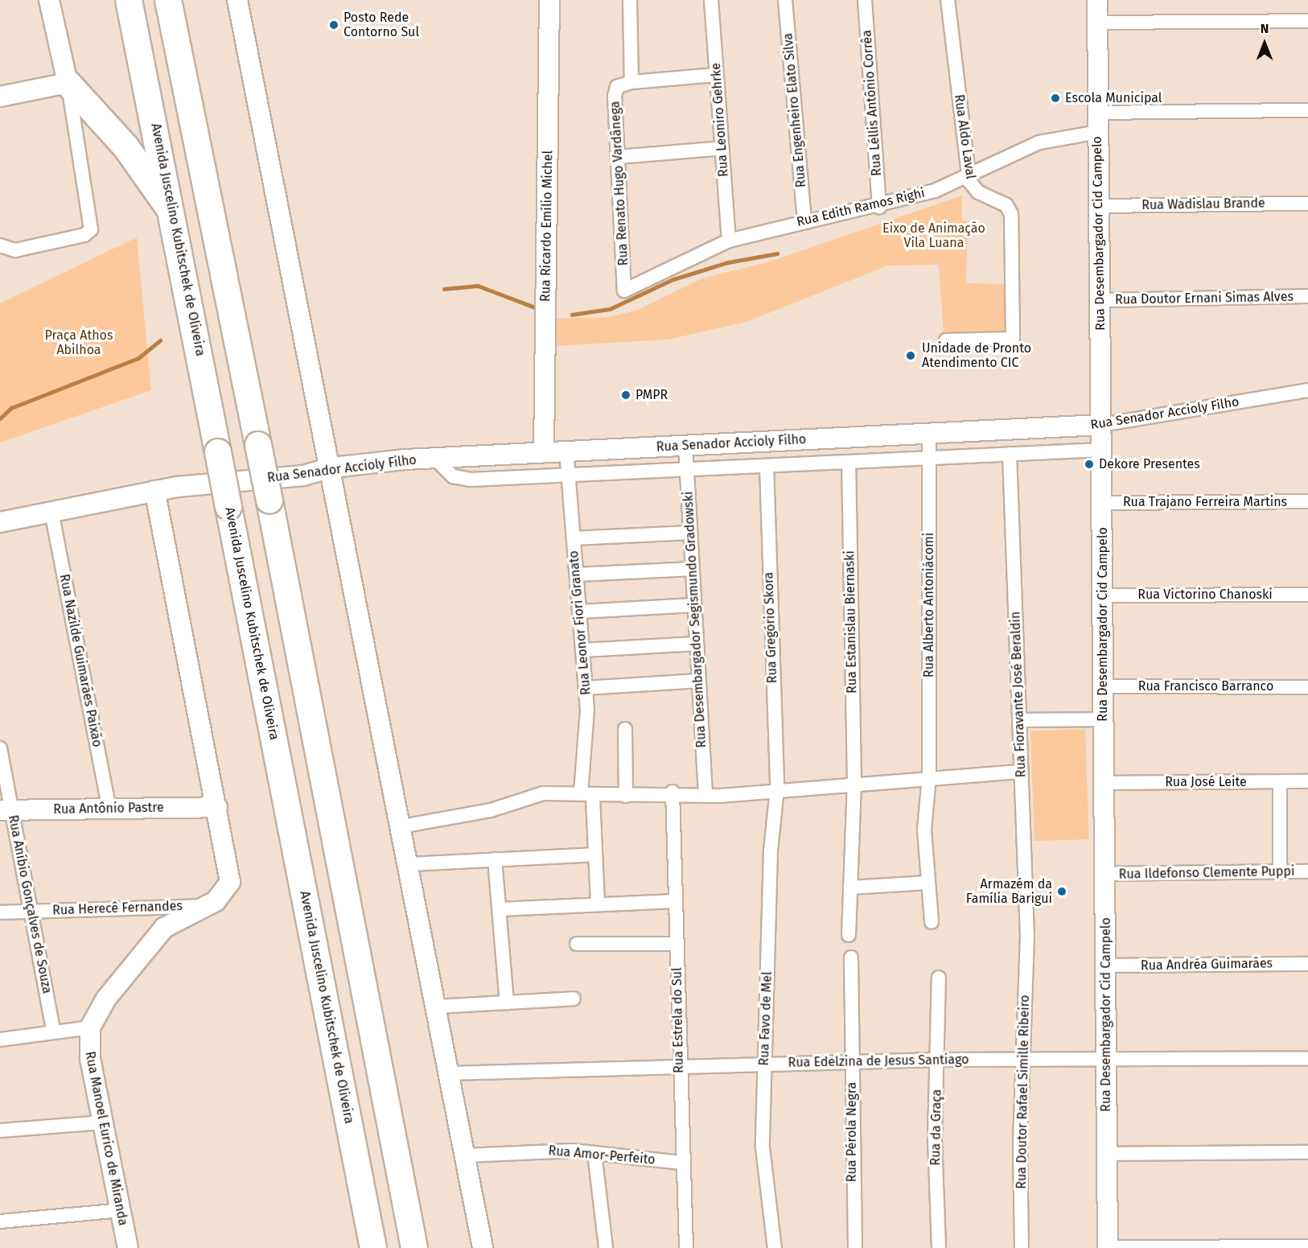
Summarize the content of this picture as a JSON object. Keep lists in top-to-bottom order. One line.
{"streets":{"highway":["Avenida Juscelino Kubitschek de Oliveira"],"street":["Rua Léllis Antônio Corrêa","Rua Engenheiro Elato Silva","Rua Leoniro Gehrke","Rua Aldo Laval","Rua Renato Hugo Vardânega","Rua Wadislau Brande","Rua Edith Ramos Righi","Rua Ricardo Emílio Michel","Rua Desembargador Cid Campelo","Rua Doutor Ernani Simas Alves","Rua Senador Accioly Filho","Rua Trajano Ferreira Martins","Rua Victorino Chanoski","Rua Alberto Antoniácomi","Rua Desembargador Segismundo Gradowski","Rua Estanislau Biernaski","Rua Leonor Fiori Granato","Rua Gregório Skora","Rua Nazilde Guimarães Paixão","Rua Francisco Barranco","Rua Fioravante José Beraldin","Rua José Leite","Rua Antônio Pastre","Rua Ildefonso Clemente Puppi","Rua Aníbio Gonçalves de Souza","Rua Herecê Fernandes","Rua Andréa Guimarães","Rua Favo de Mel","Rua Estrela do Sul","Rua Edelzina de Jesus Santiago","Rua Doutor Rafael Simille Ribeiro","Rua da Graça","Rua Pérola Negra","Rua Manoel Eurico de Miranda","Rua Amor-Perfeito"]},"crossings":[["Rua Léllis Antônio Corrêa","Rua Edith Ramos Righi"],["Rua Engenheiro Elato Silva","Rua Edith Ramos Righi"],["Rua Leoniro Gehrke","Rua Edith Ramos Righi"],["Rua Aldo Laval","Rua Edith Ramos Righi"],["Rua Renato Hugo Vardânega","Rua Edith Ramos Righi"],["Rua Wadislau Brande","Rua Desembargador Cid Campelo"],["Rua Edith Ramos Righi","Rua Desembargador Cid Campelo"],["Rua Ricardo Emílio Michel","Rua Senador Accioly Filho"],["Rua Desembargador Cid Campelo","Rua Doutor Ernani Simas Alves"],["Rua Desembargador Cid Campelo","Rua Senador Accioly Filho"],["Rua Desembargador Cid Campelo","Rua Trajano Ferreira Martins"],["Rua Desembargador Cid Campelo","Rua Victorino Chanoski"],["Rua Desembargador Cid Campelo","Rua Francisco Barranco"],["Rua Desembargador Cid Campelo","Rua José Leite"],["Rua Desembargador Cid Campelo","Rua Ildefonso Clemente Puppi"],["Rua Desembargador Cid Campelo","Rua Andréa Guimarães"],["Rua Desembargador Cid Campelo","Rua Edelzina de Jesus Santiago"],["Rua Senador Accioly Filho","Rua Alberto Antoniácomi"],["Rua Senador Accioly Filho","Rua Desembargador Segismundo Gradowski"],["Rua Senador Accioly Filho","Rua Leonor Fiori Granato"],["Rua Senador Accioly Filho","Rua Nazilde Guimarães Paixão"],["Rua Gregório Skora","Rua Favo de Mel"],["Rua Nazilde Guimarães Paixão","Rua Antônio Pastre"],["Rua Fioravante José Beraldin","Rua Doutor Rafael Simille Ribeiro"],["Rua Antônio Pastre","Rua Aníbio Gonçalves de Souza"],["Rua Aníbio Gonçalves de Souza","Rua Herecê Fernandes"],["Rua Favo de Mel","Rua Edelzina de Jesus Santiago"],["Rua Estrela do Sul","Rua Edelzina de Jesus Santiago"],["Rua Estrela do Sul","Rua Amor-Perfeito"],["Rua Edelzina de Jesus Santiago","Rua Doutor Rafael Simille Ribeiro"],["Rua Edelzina de Jesus Santiago","Rua da Graça"],["Rua Edelzina de Jesus Santiago","Rua Pérola Negra"]],"parks":["Eixo de Animação Vila Luana","Praça Athos Abilhoa"],"places":["Posto Rede Contorno Sul","Escola Municipal","Unidade de Pronto Atendimento CIC","PMPR","Dekore Presentes","Armazém da Família Barigui"],"north":"top"}
